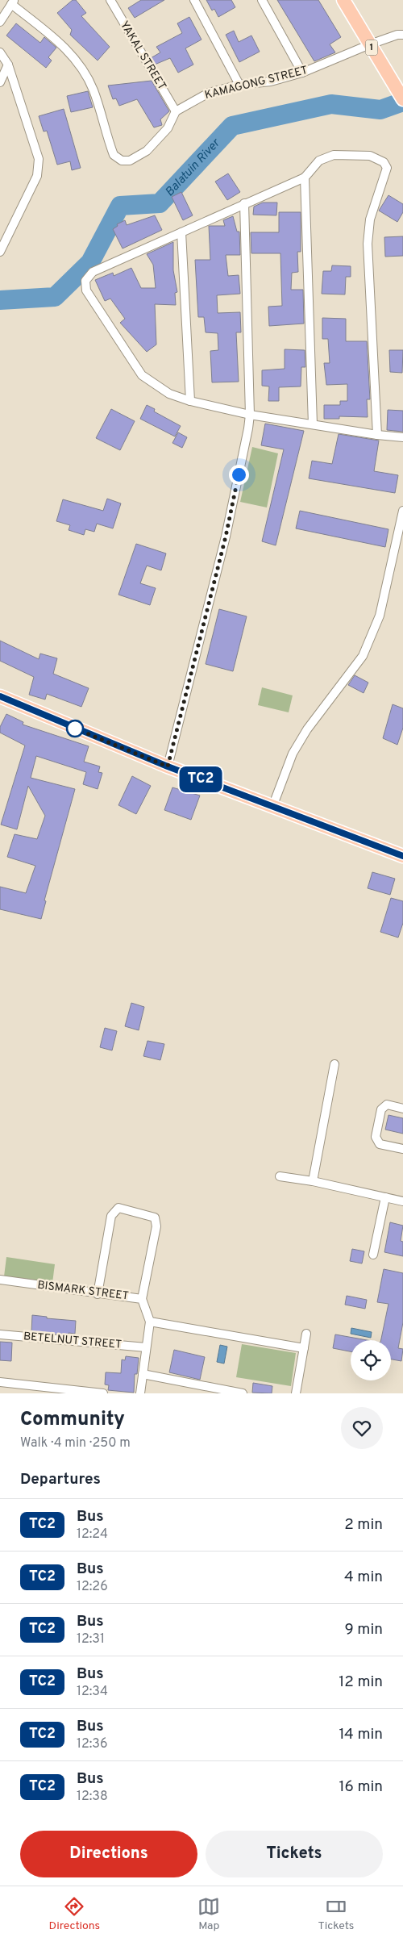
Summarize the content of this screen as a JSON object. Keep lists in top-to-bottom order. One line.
{"streets":{"main road":["1"],"street":["YAKAL STREET","KAMAGONG STREET","BISMARK STREET","BETELNUT STREET"]},"crossings":[["1","KAMAGONG STREET"],["YAKAL STREET","KAMAGONG STREET"]],"water":["Balatuin River"],"lines":["bus line TC2"],"page":{"on_map":"TC2","heading":[["Community","Walk · 4 min · 250 m"],"Departures"],"list":[{"mark":"TC2","name":"Bus","note":"12:24","value":"2 min"},{"mark":"TC2","name":"Bus","note":"12:26","value":"4 min"},{"mark":"TC2","name":"Bus","note":"12:31","value":"9 min"},{"mark":"TC2","name":"Bus","note":"12:34","value":"12 min"},{"mark":"TC2","name":"Bus","note":"12:36","value":"14 min"},{"mark":"TC2","name":"Bus","note":"12:38","value":"16 min"}],"buttons":["Directions","Tickets"],"tabs":["Directions","Map","Tickets"]}}
